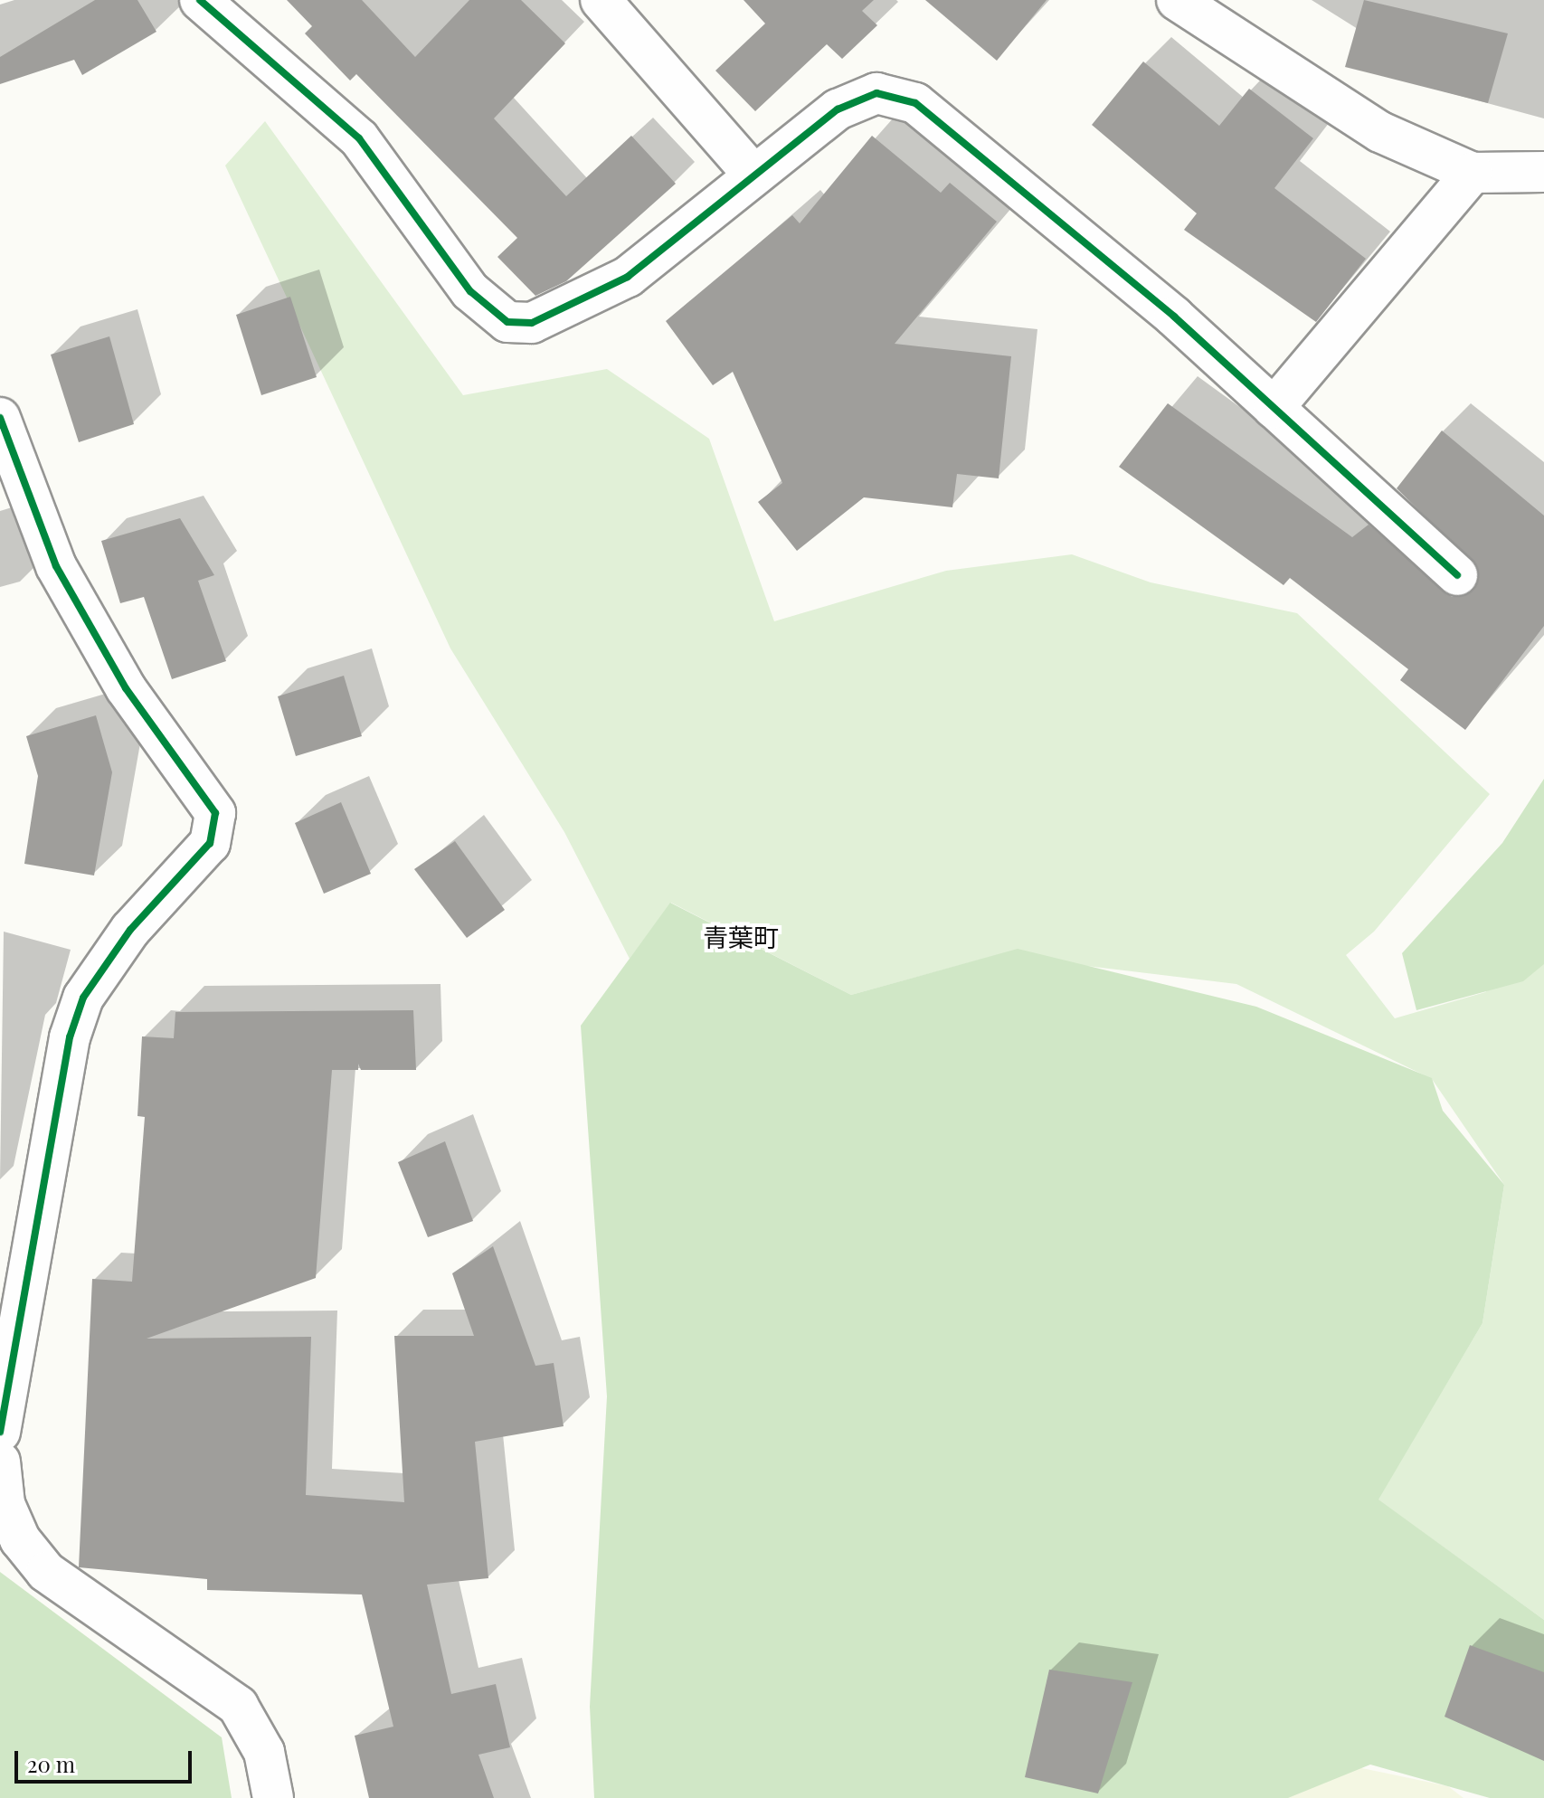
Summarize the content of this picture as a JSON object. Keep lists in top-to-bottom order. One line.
{"districts":["青葉町"],"scale_bar":"20 m"}
